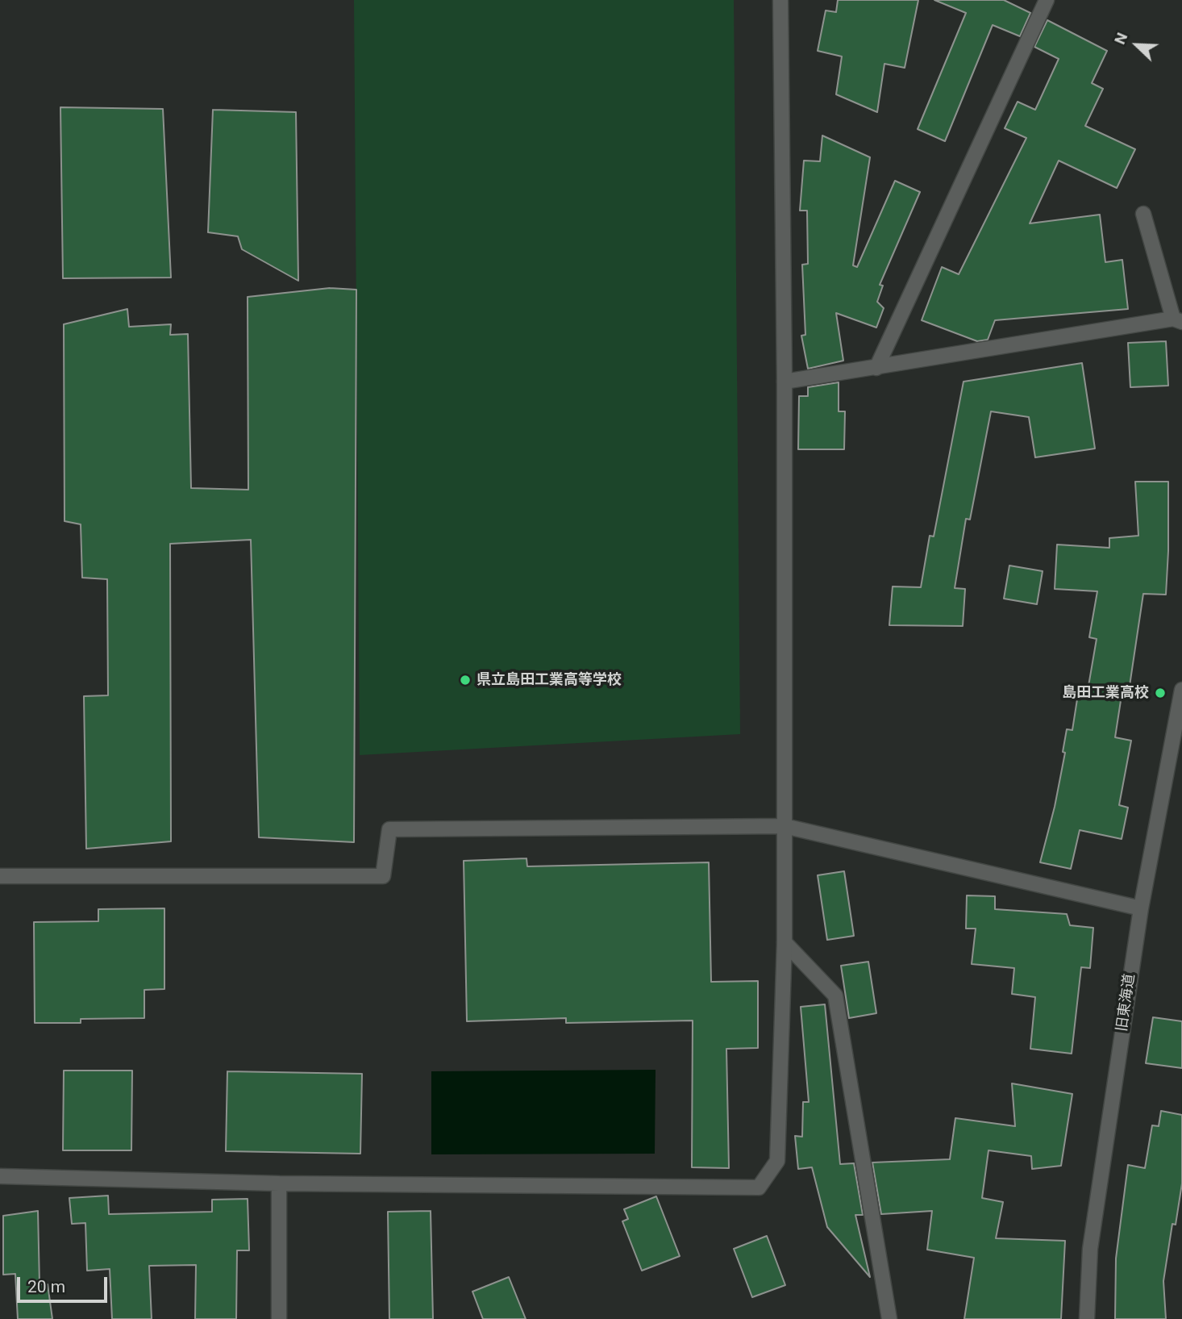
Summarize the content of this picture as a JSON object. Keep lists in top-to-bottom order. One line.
{"streets":{"street":["旧東海道"]},"places":["県立島田工業高等学校","島田工業高校"],"scale_bar":"20 m","north":"top left"}
